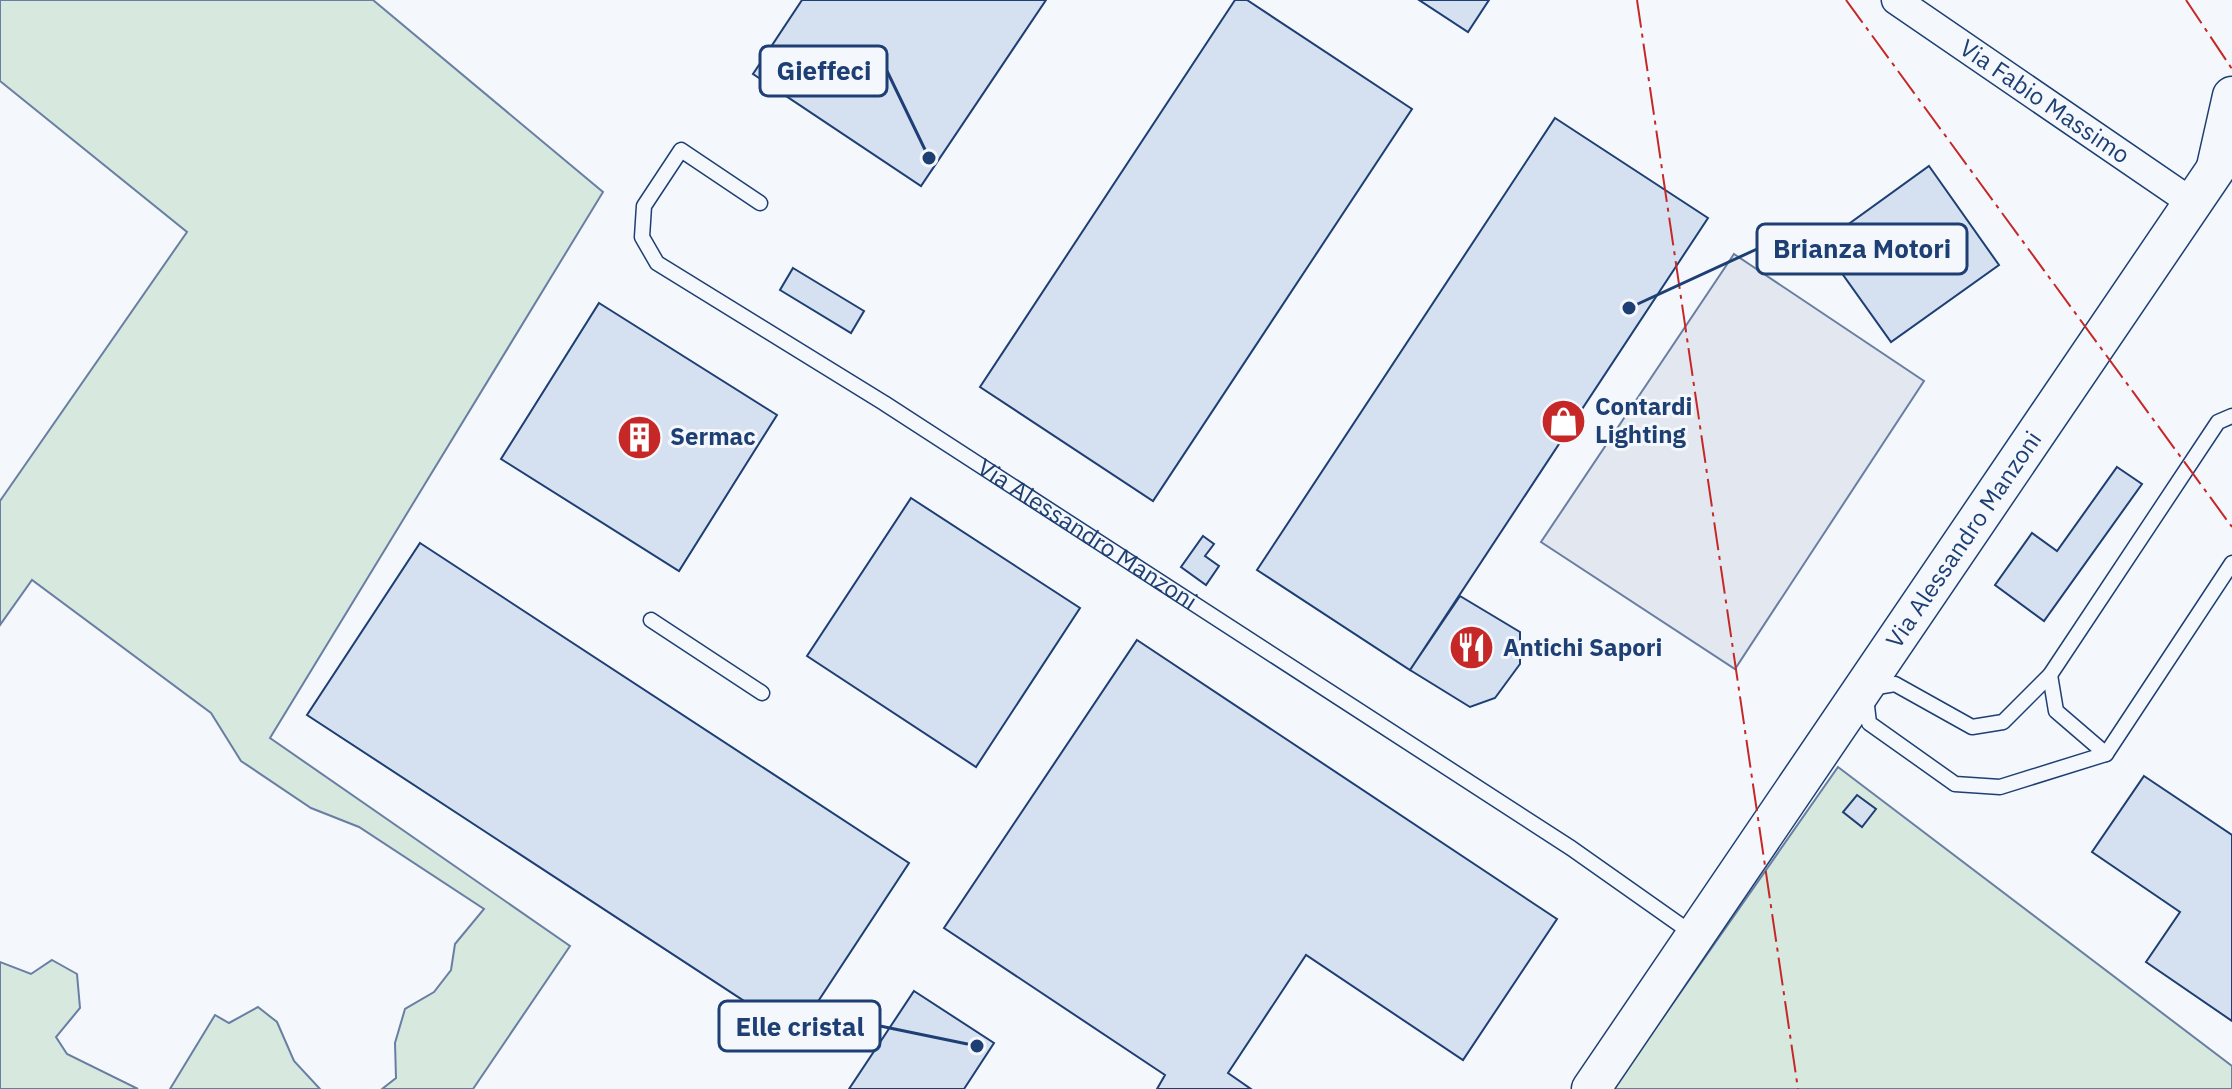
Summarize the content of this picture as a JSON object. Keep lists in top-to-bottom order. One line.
{"streets":{"main road":["Via Alessandro Manzoni"],"street":["Via Fabio Massimo"]},"crossings":[["Via Fabio Massimo","Via Alessandro Manzoni"]],"places":{"other":["Gieffeci","Brianza Motori","Elle cristal"],"shop":["Contardi Lighting"],"building":["Sermac"],"restaurant":["Antichi Sapori"]}}
